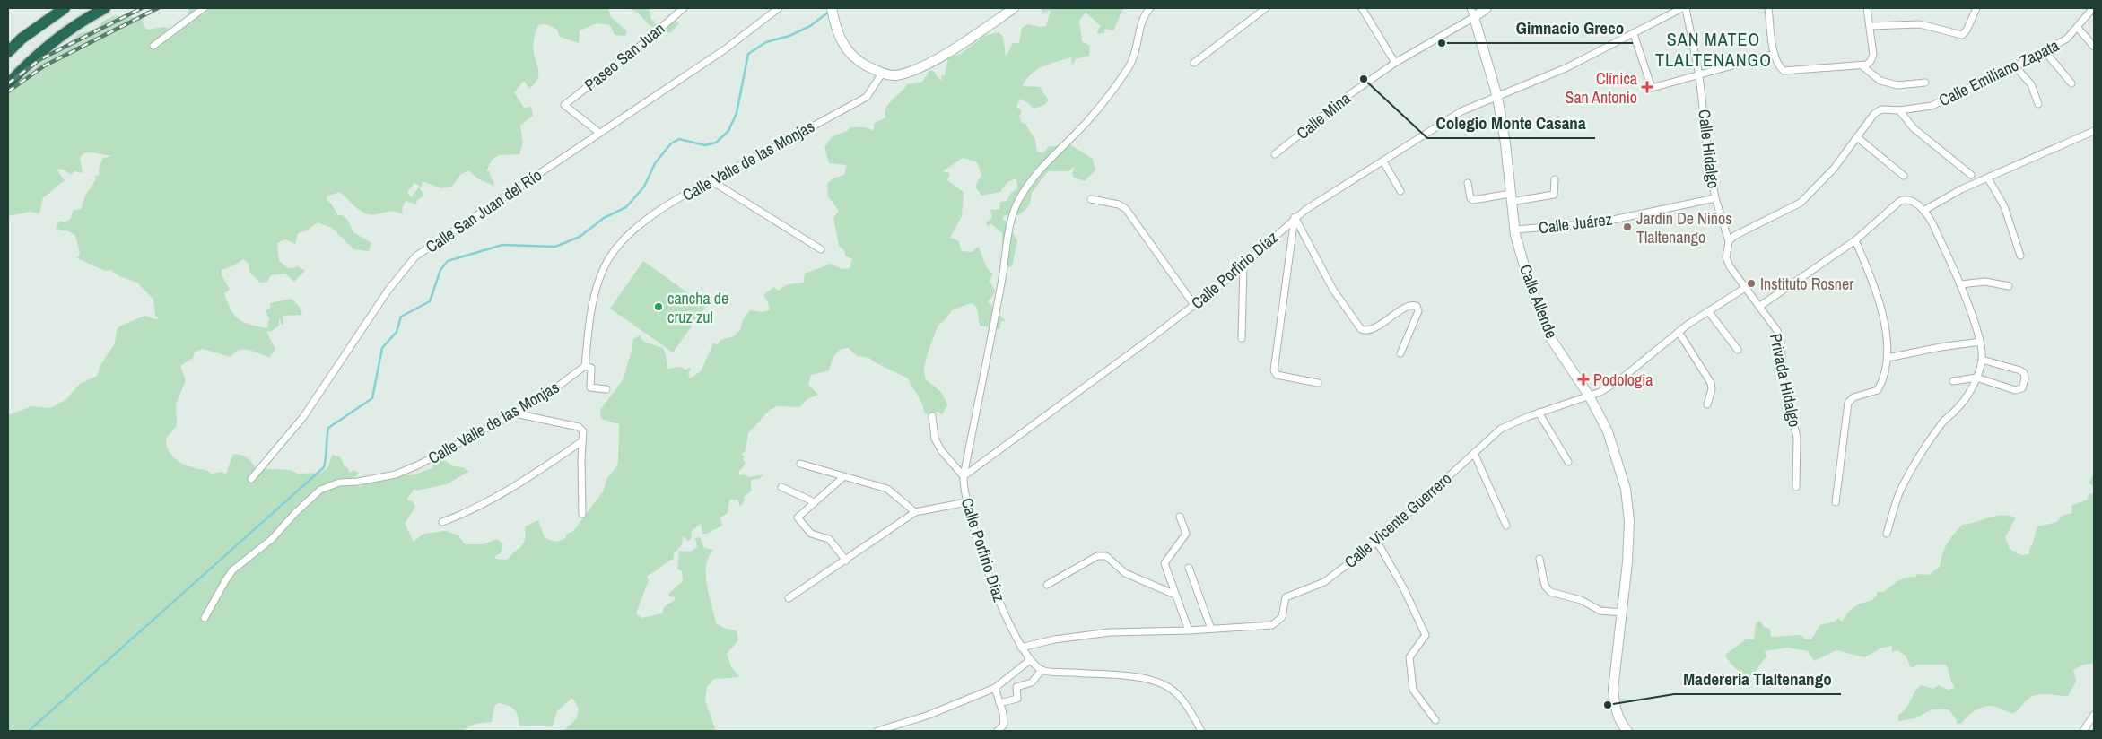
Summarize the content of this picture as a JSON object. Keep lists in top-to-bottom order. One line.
{"streets":{"street":["Paseo San Juan","Calle Emiliano Zapata","Calle Mina","Calle Hidalgo","Calle Valle de las Monjas","Calle San Juan del Río","Calle Juárez","Calle Porfirio Díaz","Calle Allende","Privada Hidalgo","Calle Vicente Guerrero"]},"crossings":[["Paseo San Juan","Calle San Juan del Río"],["Calle Emiliano Zapata","Calle Hidalgo"],["Calle Mina","Calle Allende"],["Calle Hidalgo","Calle Juárez"],["Calle Hidalgo","Calle Porfirio Díaz"],["Calle Hidalgo","Privada Hidalgo"],["Calle Hidalgo","Calle Vicente Guerrero"],["Calle Juárez","Calle Allende"],["Calle Porfirio Díaz","Calle Allende"],["Calle Porfirio Díaz","Calle Vicente Guerrero"],["Calle Allende","Calle Vicente Guerrero"]],"districts":["SAN MATEO TLALTENANGO"],"places":{"other":["Gimnacio Greco","Colegio Monte Casana","Jardin De Niños Tlaltenango","Instituto Rosner","cancha de cruz zul","Madereria Tlaltenango"],"health":["Clínica San Antonio","Podologia"]}}
